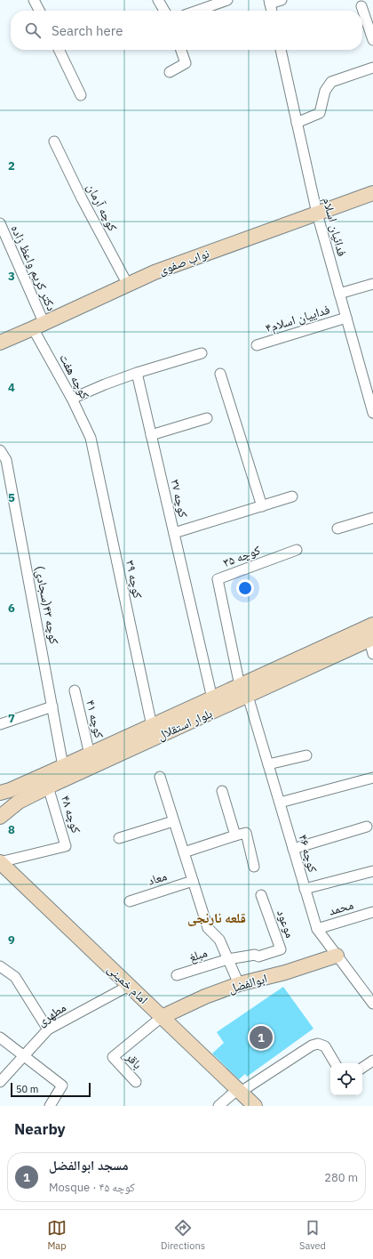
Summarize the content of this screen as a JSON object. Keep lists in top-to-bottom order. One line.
{"streets":{"main road":["نواب صفوی","بلوار استقلال","ابوالفضل","امام خمینی"],"street":["کوچه آرمان","فدائیان اسلام","دکتر کریم واعظ زاده","فداییان اسلام۴","کوچه هفت","کوچه ۳۷","کوچه ۳۵","کوچه ۳۹","کوچه ۴۳(سجادی)","کوچه ۴۱","کوچه ۴۸","کوچه ۴۶","معاد","محمد","موعود","مبلغ","مطهری","باقر"]},"crossings":[["کوچه آرمان","نواب صفوی"],["فدائیان اسلام","نواب صفوی"],["فدائیان اسلام","فداییان اسلام۴"],["نواب صفوی","دکتر کریم واعظ زاده"],["نواب صفوی","کوچه هفت"],["دکتر کریم واعظ زاده","کوچه هفت"],["کوچه هفت","کوچه ۳۹"],["کوچه ۳۷","بلوار استقلال"],["کوچه ۳۵","بلوار استقلال"],["کوچه ۳۵","کوچه ۴۶"],["کوچه ۳۹","بلوار استقلال"],["کوچه ۴۳(سجادی)","بلوار استقلال"],["کوچه ۴۱","بلوار استقلال"],["بلوار استقلال","کوچه ۴۸"],["بلوار استقلال","کوچه ۴۶"],["کوچه ۴۸","امام خمینی"],["کوچه ۴۶","محمد"],["کوچه ۴۶","ابوالفضل"],["موعود","مبلغ"],["ابوالفضل","امام خمینی"],["ابوالفضل","باقر"],["امام خمینی","مطهری"],["امام خمینی","باقر"]],"districts":["قلعه نارنجی"],"scale_bar":"50 m","page":{"search":"Search here","pins":"1","scale":"50 m","heading":"Nearby","list":[{"mark":"1","name":"مسجد ابوالفضل","note":"Mosque · کوچه ۴۵","value":"280 m"}],"nav":["Map","Directions","Saved"]},"grid":{"rows":["2","3","4","5","6","7","8","9"]}}
